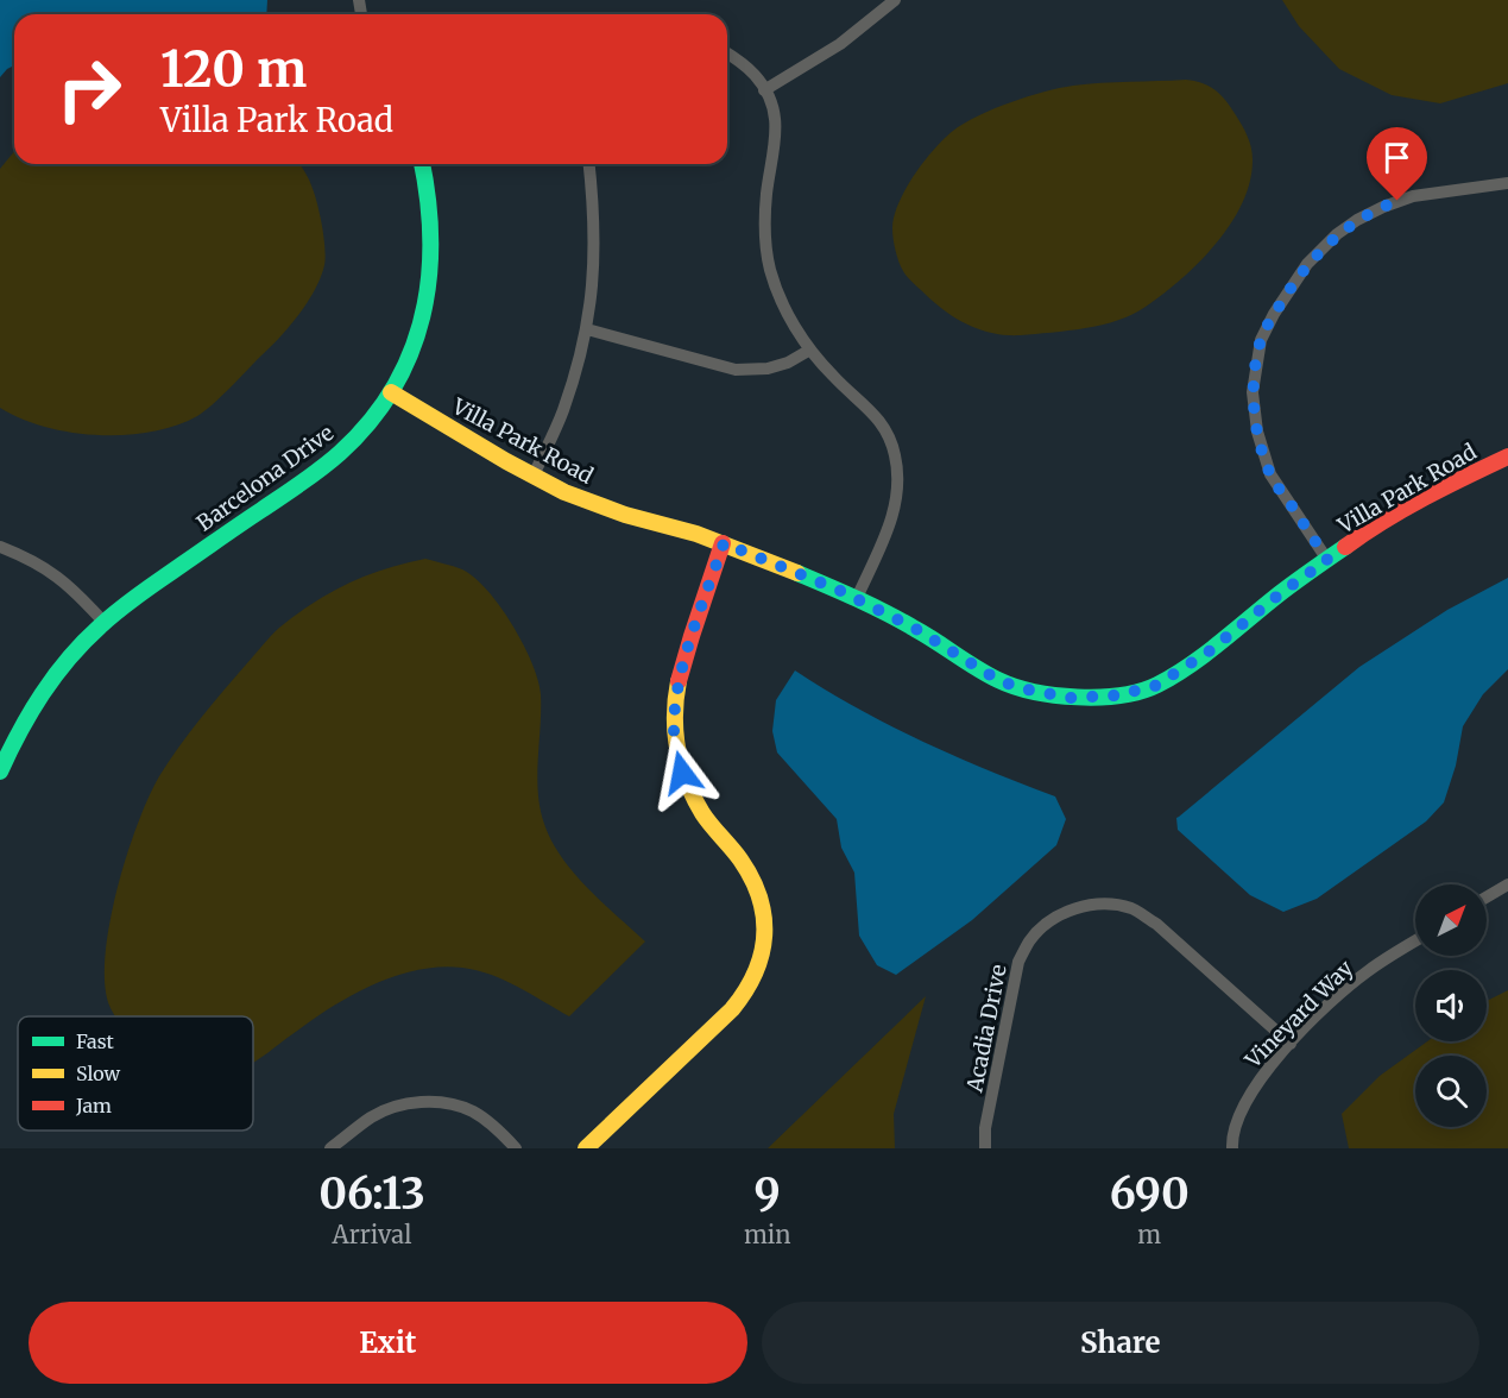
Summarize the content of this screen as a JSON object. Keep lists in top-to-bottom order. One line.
{"streets":{"street":["Villa Park Road","Barcelona Drive","Vineyard Way","Acadia Drive"]},"crossings":[["Villa Park Road","Barcelona Drive"],["Vineyard Way","Acadia Drive"]],"legend":["Fast","Slow","Jam"],"north":"top right","page":{"turn":["120 m","Villa Park Road"],"eta":["06:13","Arrival","9","min","690","m"],"buttons":["Exit","Share"]}}
